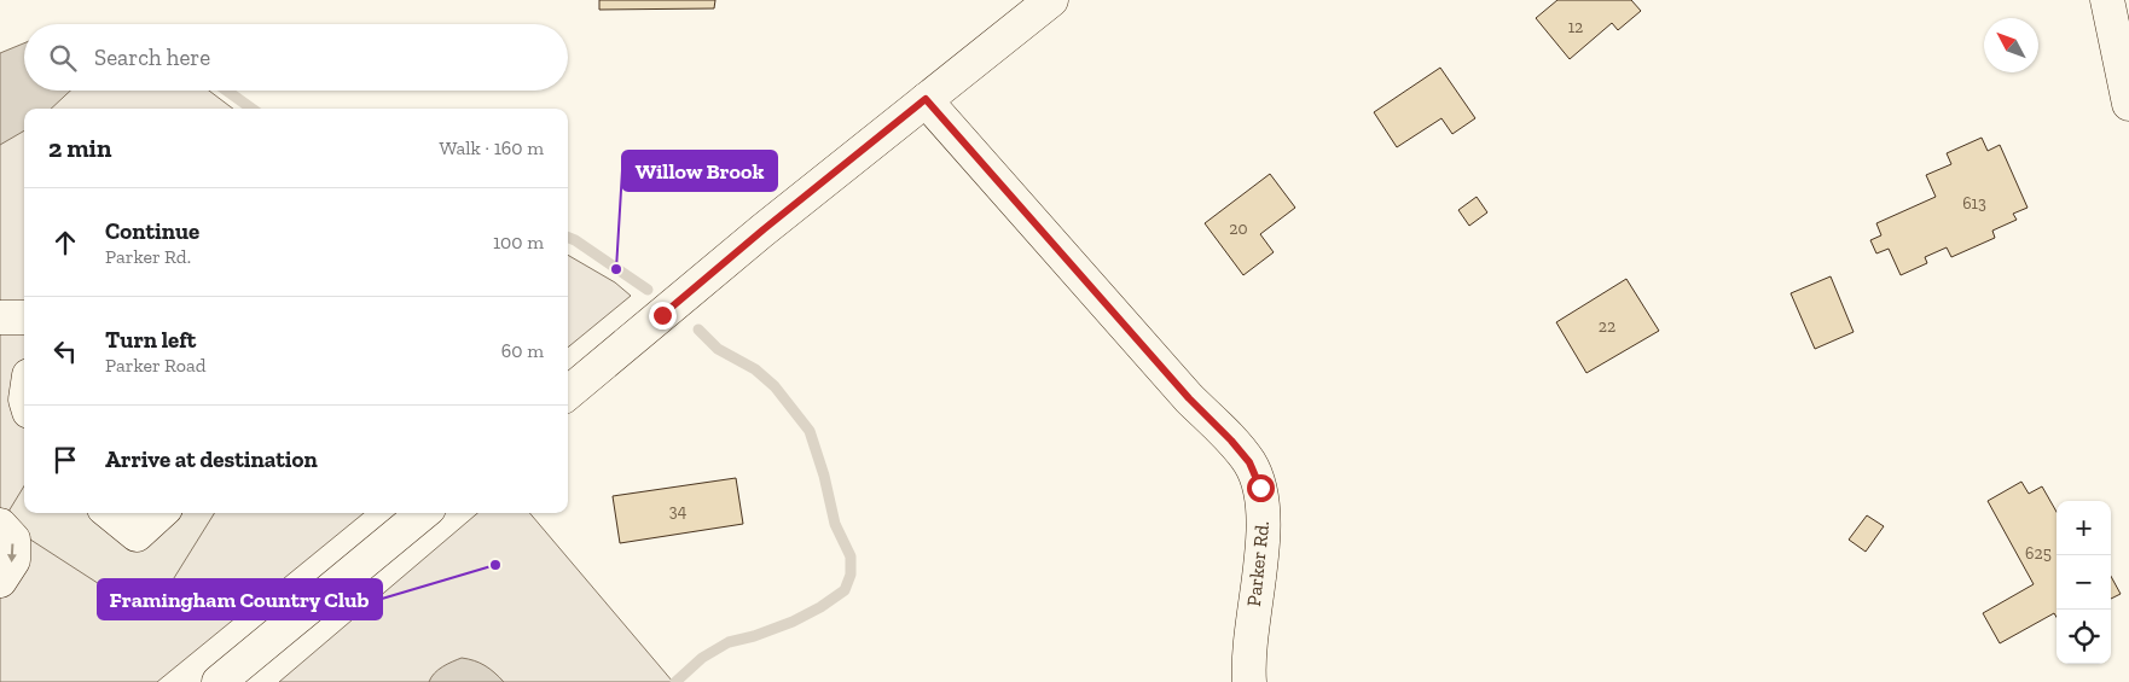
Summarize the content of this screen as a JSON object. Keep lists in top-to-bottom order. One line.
{"streets":{"street":["Parker Rd."]},"places":["Willow Brook","Framingham Country Club"],"house_numbers":["12","613","20","22","34","625"],"north":"top left","page":{"search":"Search here","heading":["2 min","Walk · 160 m"],"list":[["Continue","Parker Rd.","100 m"],["Turn left","Parker Road","60 m"],"Arrive at destination"],"map_buttons":["+","−"]}}
